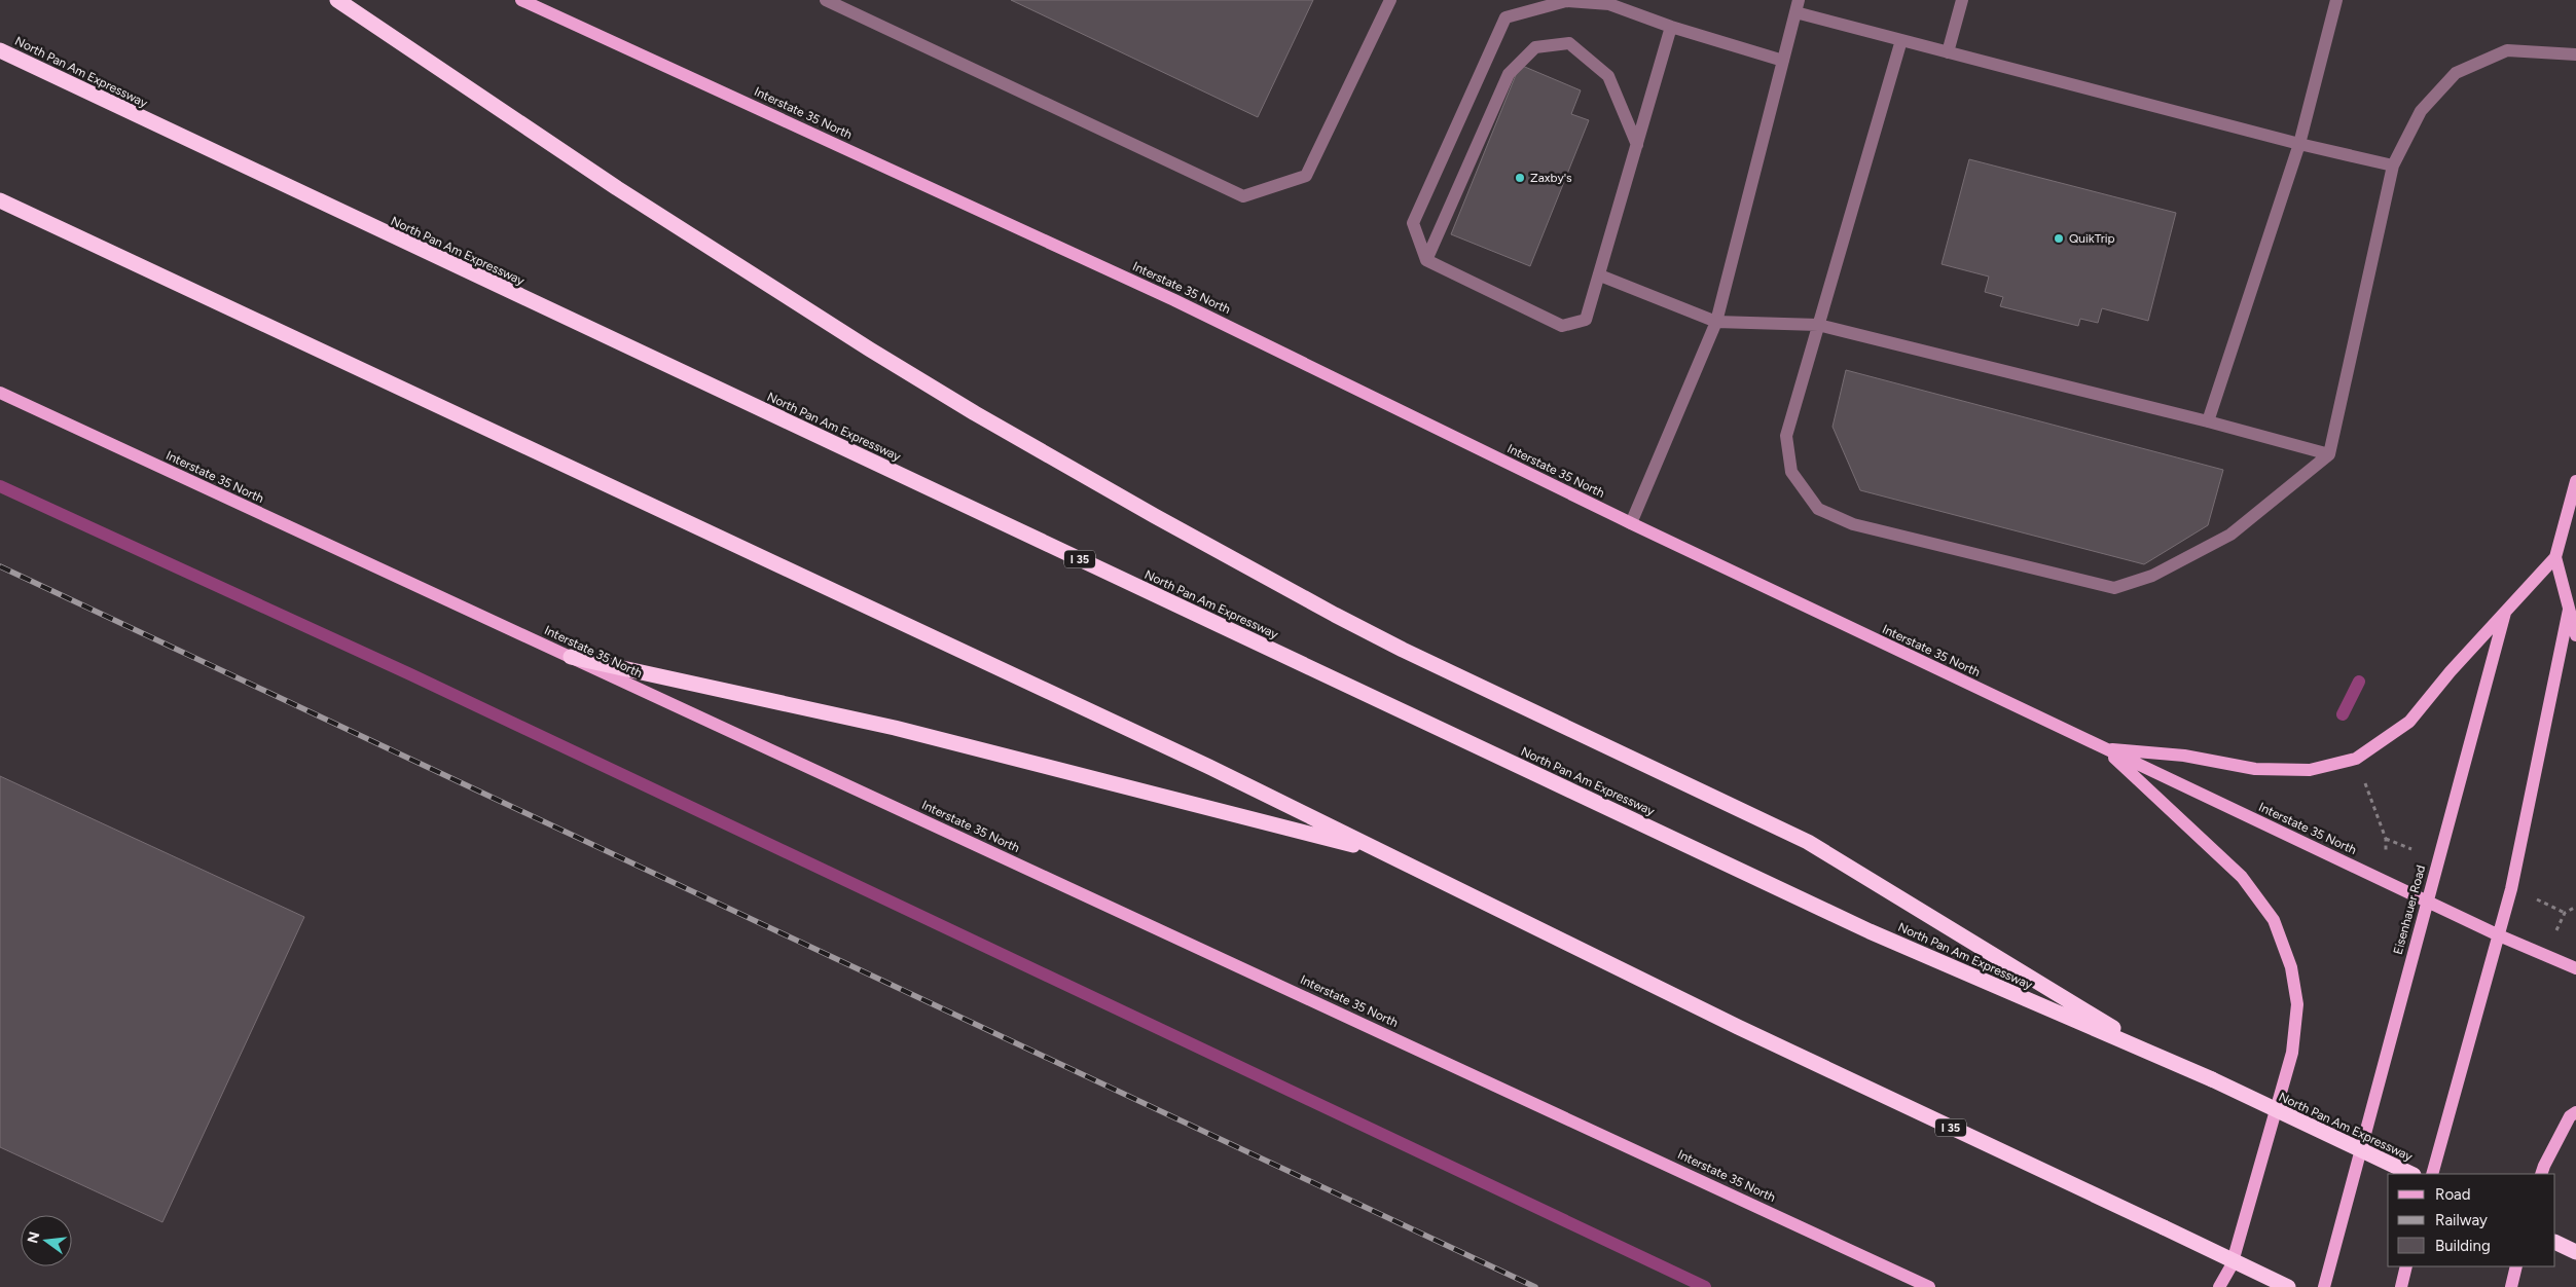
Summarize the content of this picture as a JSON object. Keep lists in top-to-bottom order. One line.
{"streets":{"highway":["North Pan Am Expressway","I 35"],"main road":["Interstate 35 North","Eisenhauer Road"]},"crossings":[["Interstate 35 North","Eisenhauer Road"]],"places":["Zaxby's","QuikTrip"],"legend":["Road","Railway","Building"],"north":"left"}
